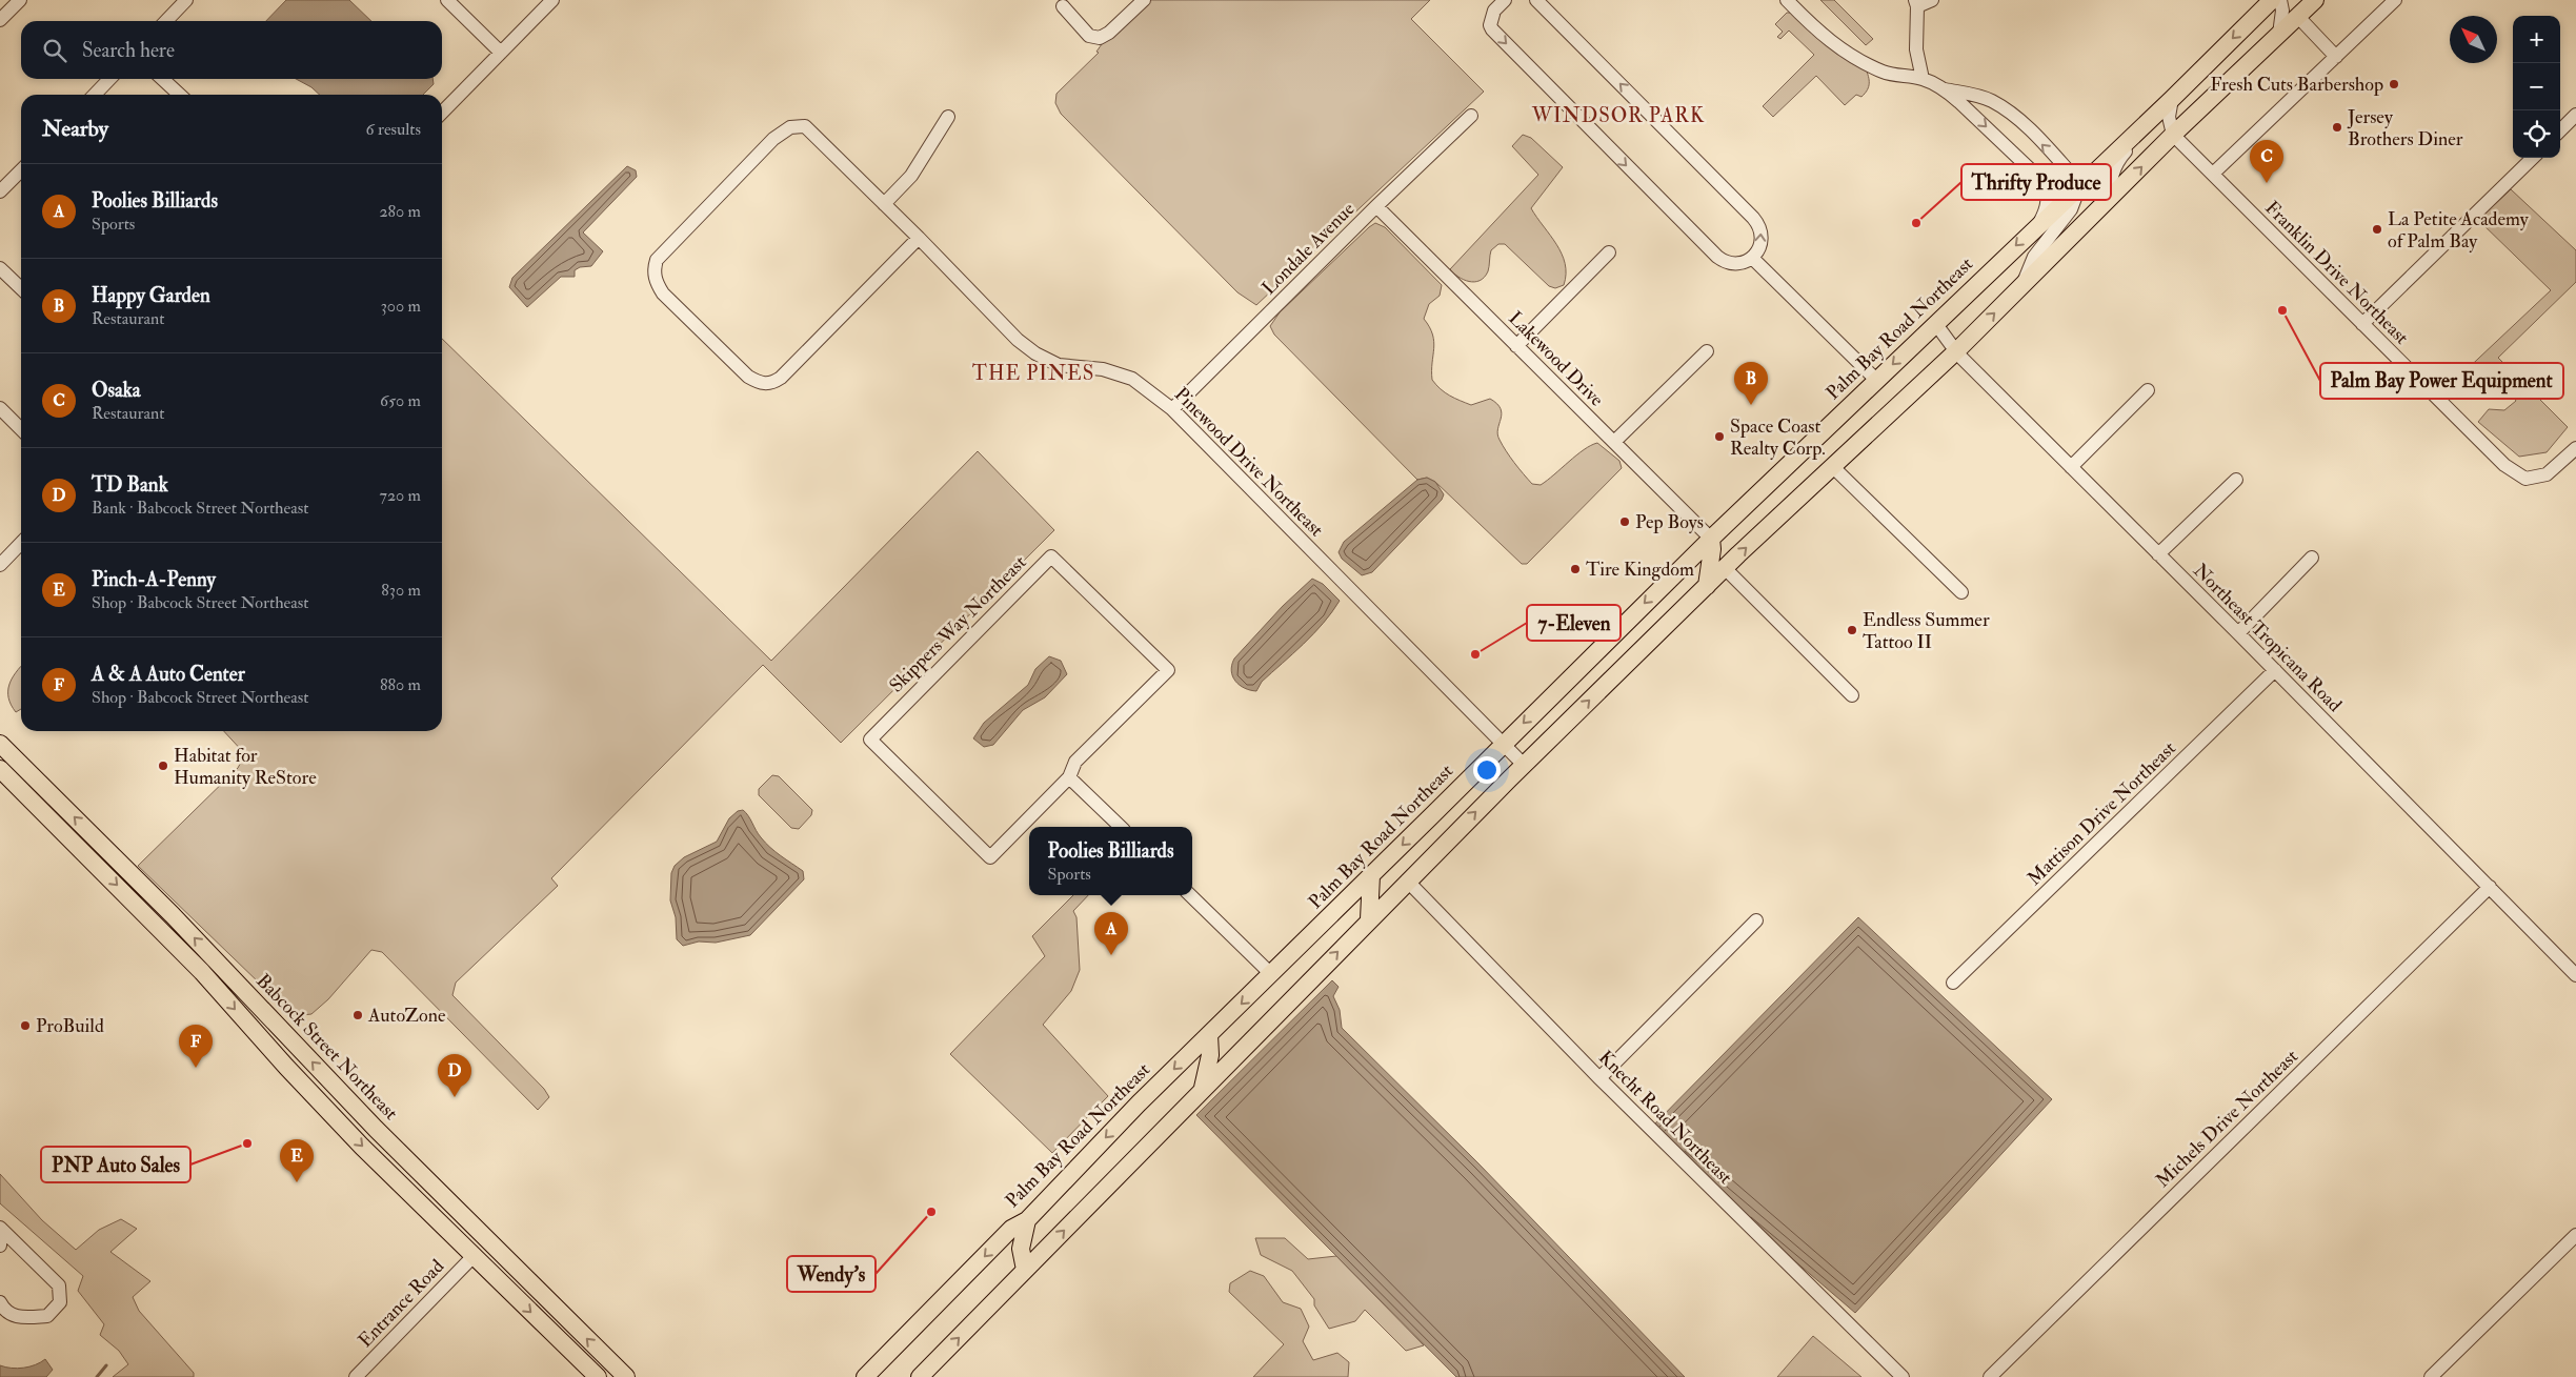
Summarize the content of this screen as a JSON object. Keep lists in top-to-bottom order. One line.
{"streets":{"main road":["Palm Bay Road Northeast","Babcock Street Northeast"],"street":["Londale Avenue","Franklin Drive Northeast","Lakewood Drive","Pinewood Drive Northeast","Skippers Way Northeast","Northeast Tropicana Road","Mattison Drive Northeast","Knecht Road Northeast","Michels Drive Northeast","Entrance Road"]},"crossings":[["Londale Avenue","Lakewood Drive"],["Londale Avenue","Pinewood Drive Northeast"],["Palm Bay Road Northeast","Lakewood Drive"],["Palm Bay Road Northeast","Pinewood Drive Northeast"],["Palm Bay Road Northeast","Northeast Tropicana Road"],["Northeast Tropicana Road","Mattison Drive Northeast"],["Northeast Tropicana Road","Michels Drive Northeast"]],"districts":["WINDSOR PARK","THE PINES"],"places":["Fresh Cuts Barbershop","Jersey Brothers Diner","Thrifty Produce","La Petite Academy of Palm Bay","Palm Bay Power Equipment","Space Coast Realty Corp.","Pep Boys","Tire Kingdom","Endless Summer Tattoo II","7-Eleven","Habitat for Humanity ReStore","AutoZone","ProBuild","PNP Auto Sales","Wendy's"],"north":"top left","page":{"map_buttons":["+","−"],"search":"Search here","heading":["Nearby","6 results"],"pins":["C","B","A","F","D","E"],"list":[{"mark":"A","name":"Poolies Billiards","note":"Sports","value":"280 m"},{"mark":"B","name":"Happy Garden","note":"Restaurant","value":"300 m"},{"mark":"C","name":"Osaka","note":"Restaurant","value":"650 m"},{"mark":"D","name":"TD Bank","note":"Bank · Babcock Street Northeast","value":"720 m"},{"mark":"E","name":"Pinch-A-Penny","note":"Shop · Babcock Street Northeast","value":"830 m"},{"mark":"F","name":"A & A Auto Center","note":"Shop · Babcock Street Northeast","value":"880 m"}],"popup":["Poolies Billiards","Sports"]}}
